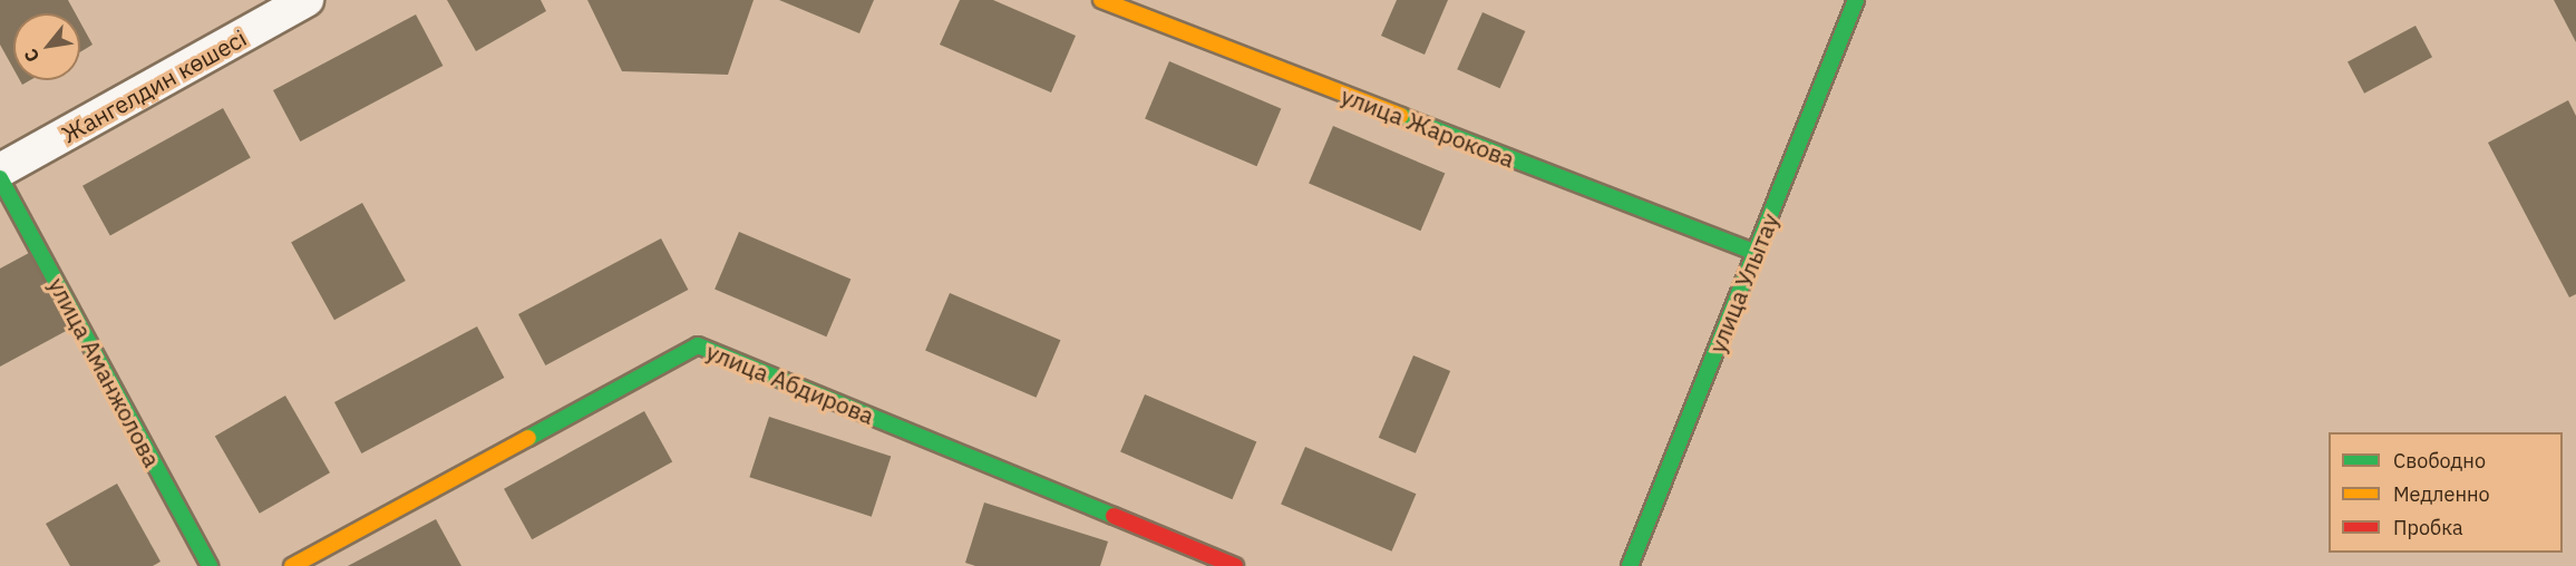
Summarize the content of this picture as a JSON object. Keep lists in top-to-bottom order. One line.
{"streets":{"street":["Жангелдин көшесі","улица Жарокова","улица Улытау","улица Аманжолова","улица Абдирова"]},"crossings":[["улица Жарокова","улица Улытау"]],"legend":["Свободно","Медленно","Пробка"],"north":"bottom left"}
